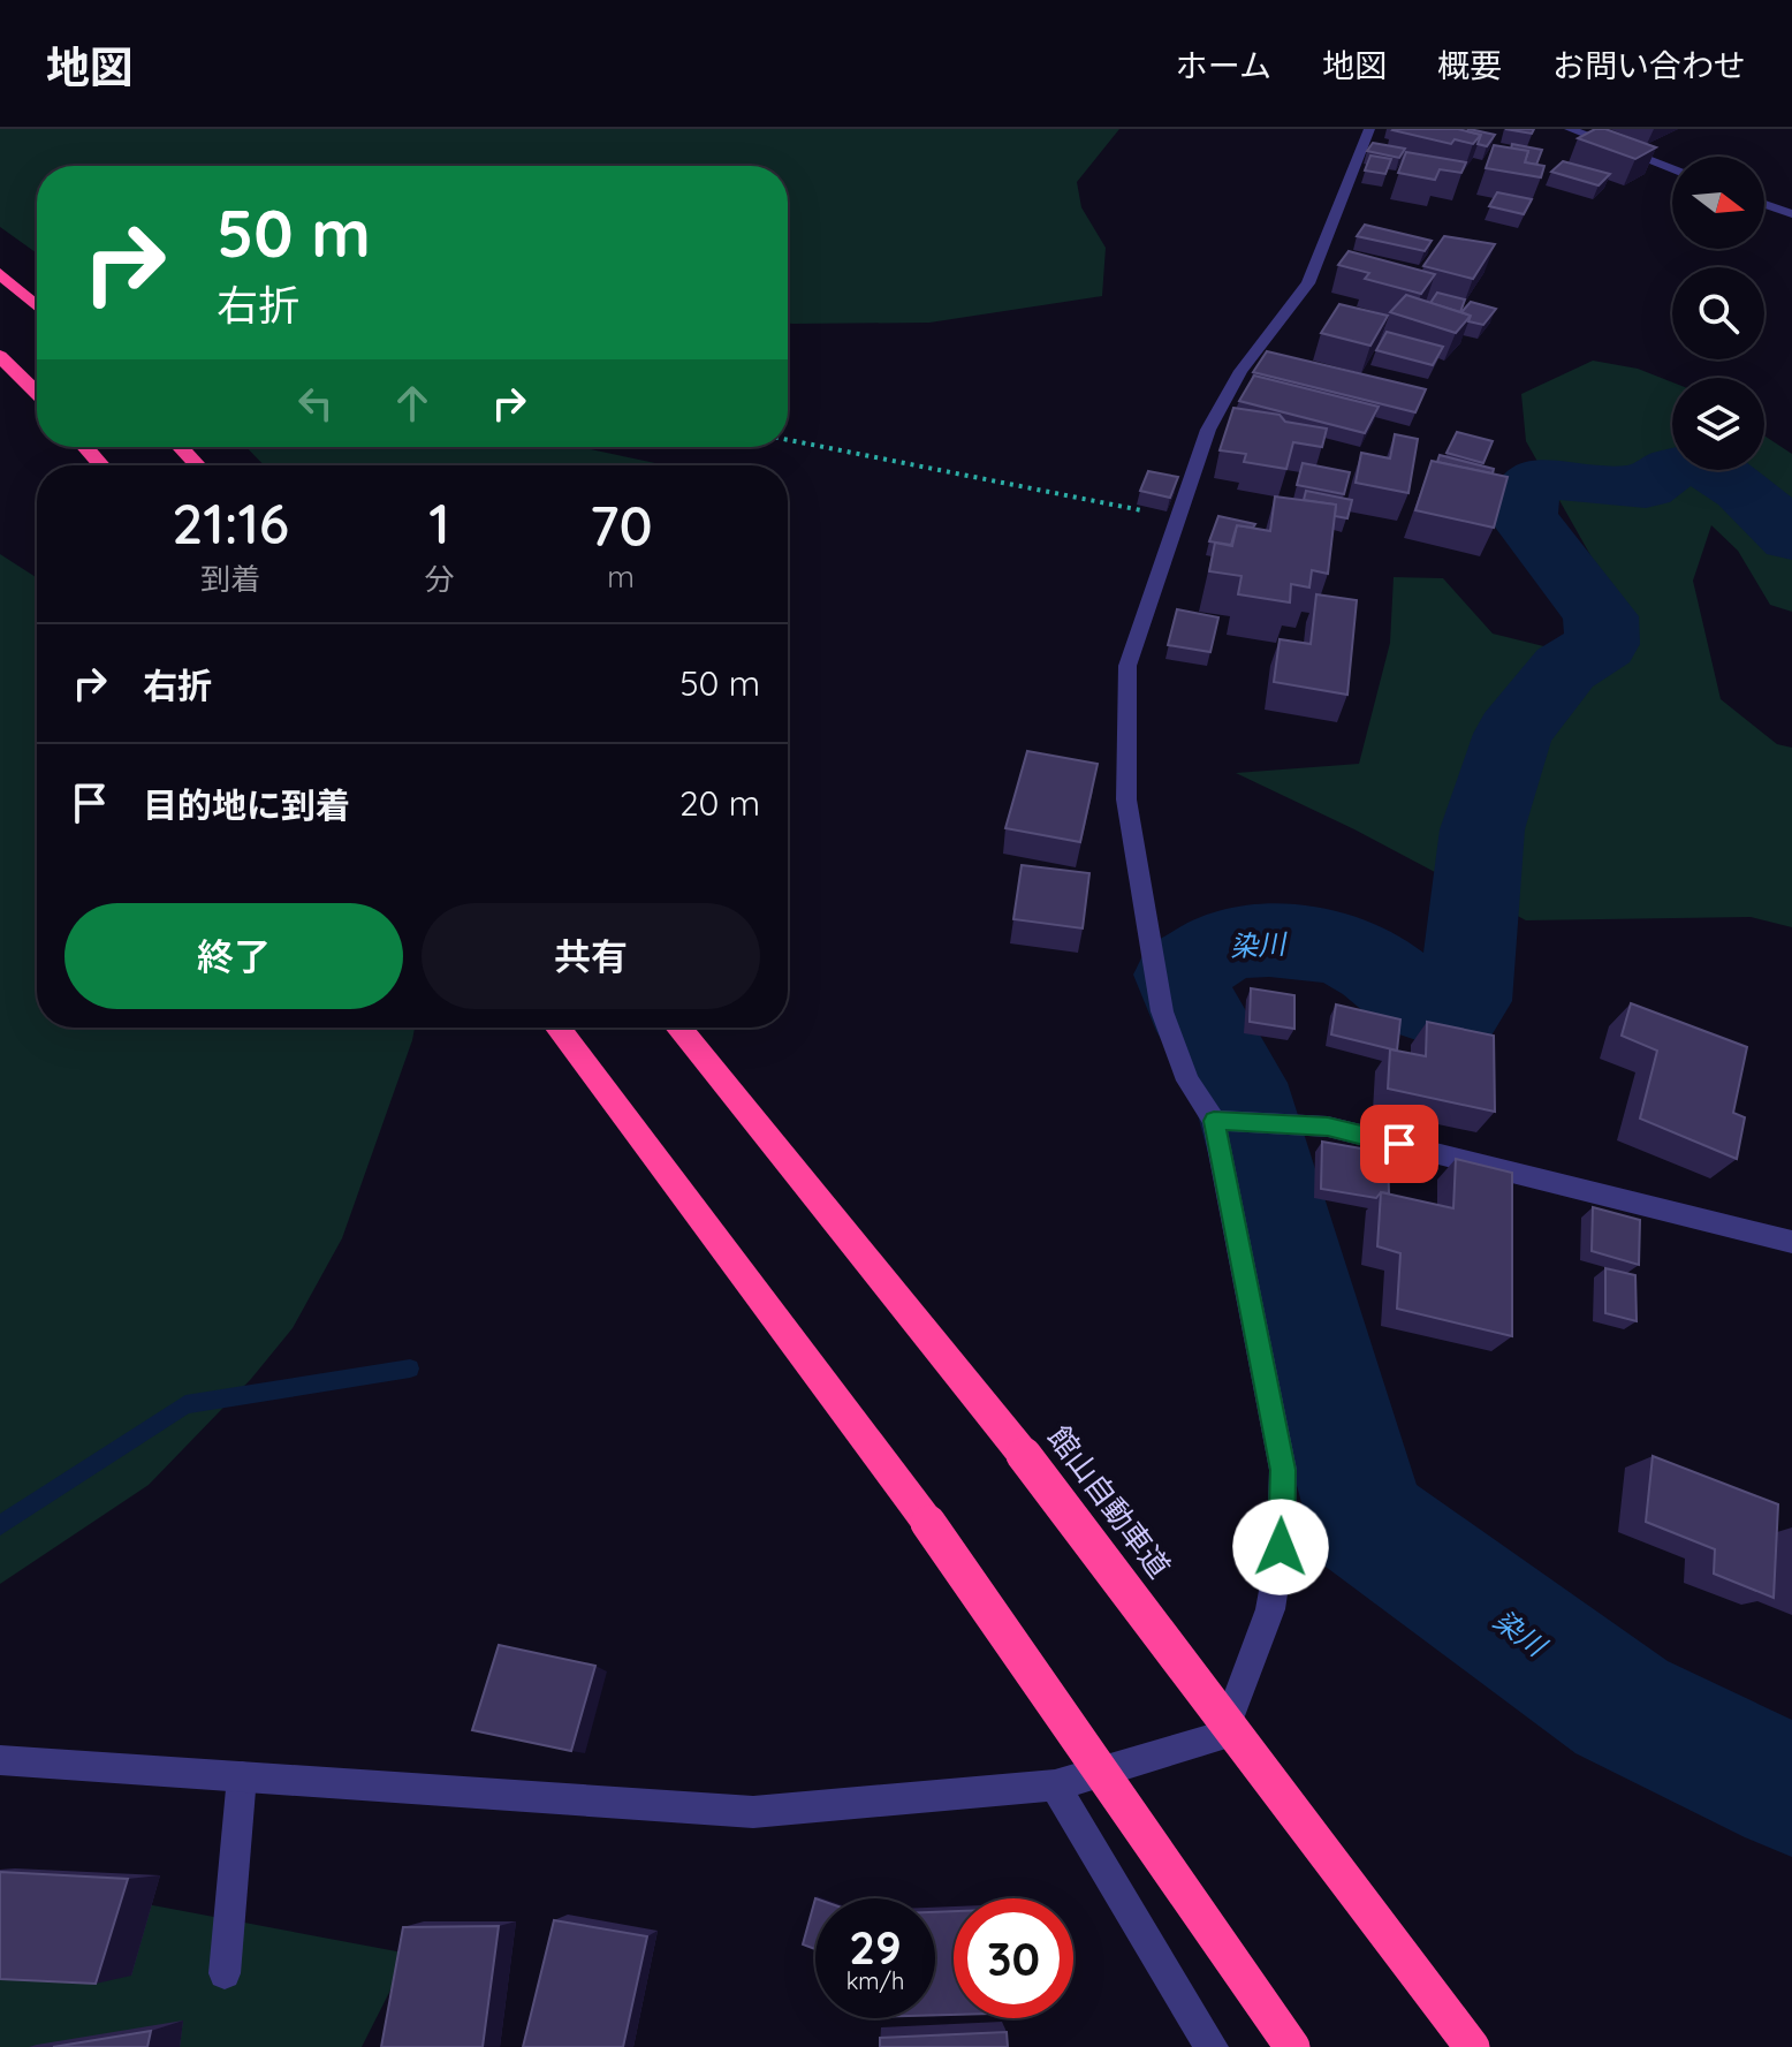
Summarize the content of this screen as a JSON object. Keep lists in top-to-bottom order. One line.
{"streets":{"highway":["館山自動車道"]},"water":["染川"],"north":"right","page":{"header":"地図","nav":["ホーム","地図","概要","お問い合わせ"],"turn":["50 m","右折"],"eta":["21:16","到着","1","分","70","m"],"list":[{"name":"右折","value":"50 m"},{"name":"目的地に到着","value":"20 m"}],"buttons":["終了","共有"],"speed":"29 km/h","limit":"30"}}
